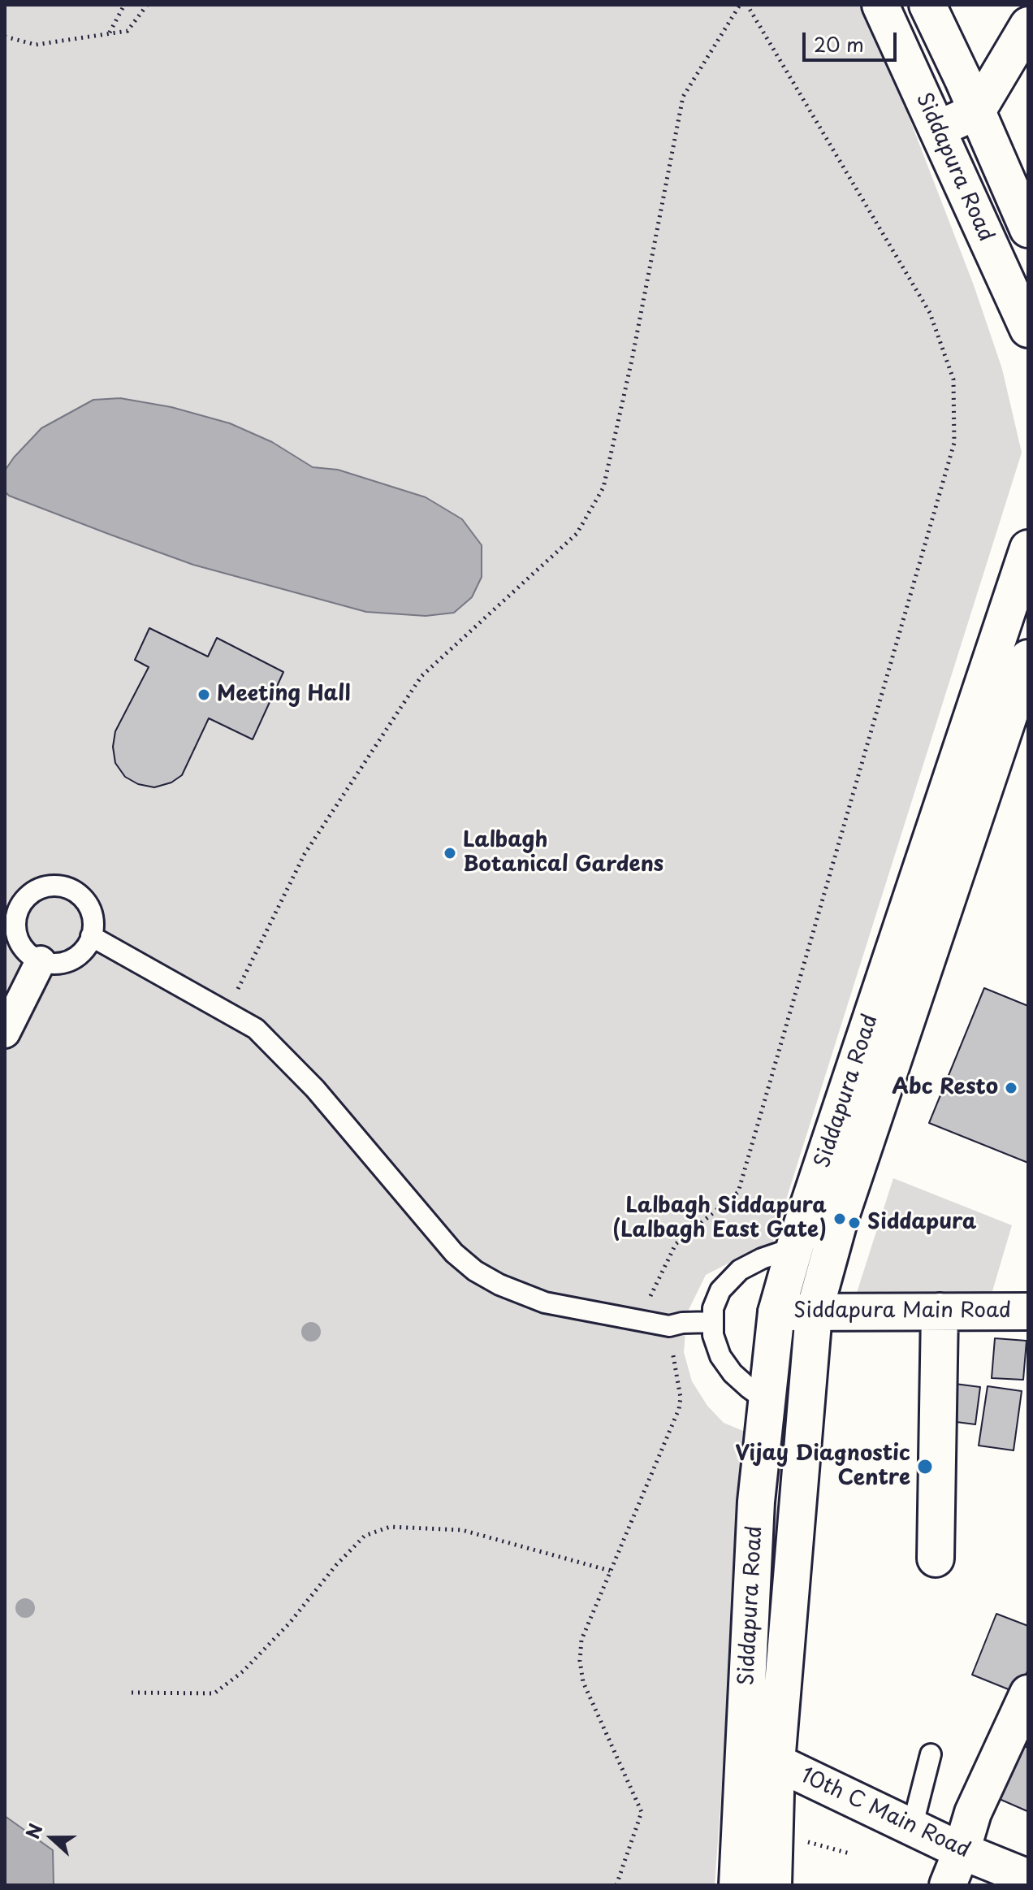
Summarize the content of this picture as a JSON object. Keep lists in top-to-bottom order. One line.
{"streets":{"main road":["Siddapura Road","Siddapura Main Road","10th C Main Road"]},"crossings":[["Siddapura Road","Siddapura Main Road"],["Siddapura Road","10th C Main Road"]],"places":["Meeting Hall","Lalbagh Botanical Gardens","Abc Resto","Lalbagh Siddapura (Lalbagh East Gate)","Siddapura","Vijay Diagnostic Centre"],"scale_bar":"20 m","north":"left"}
